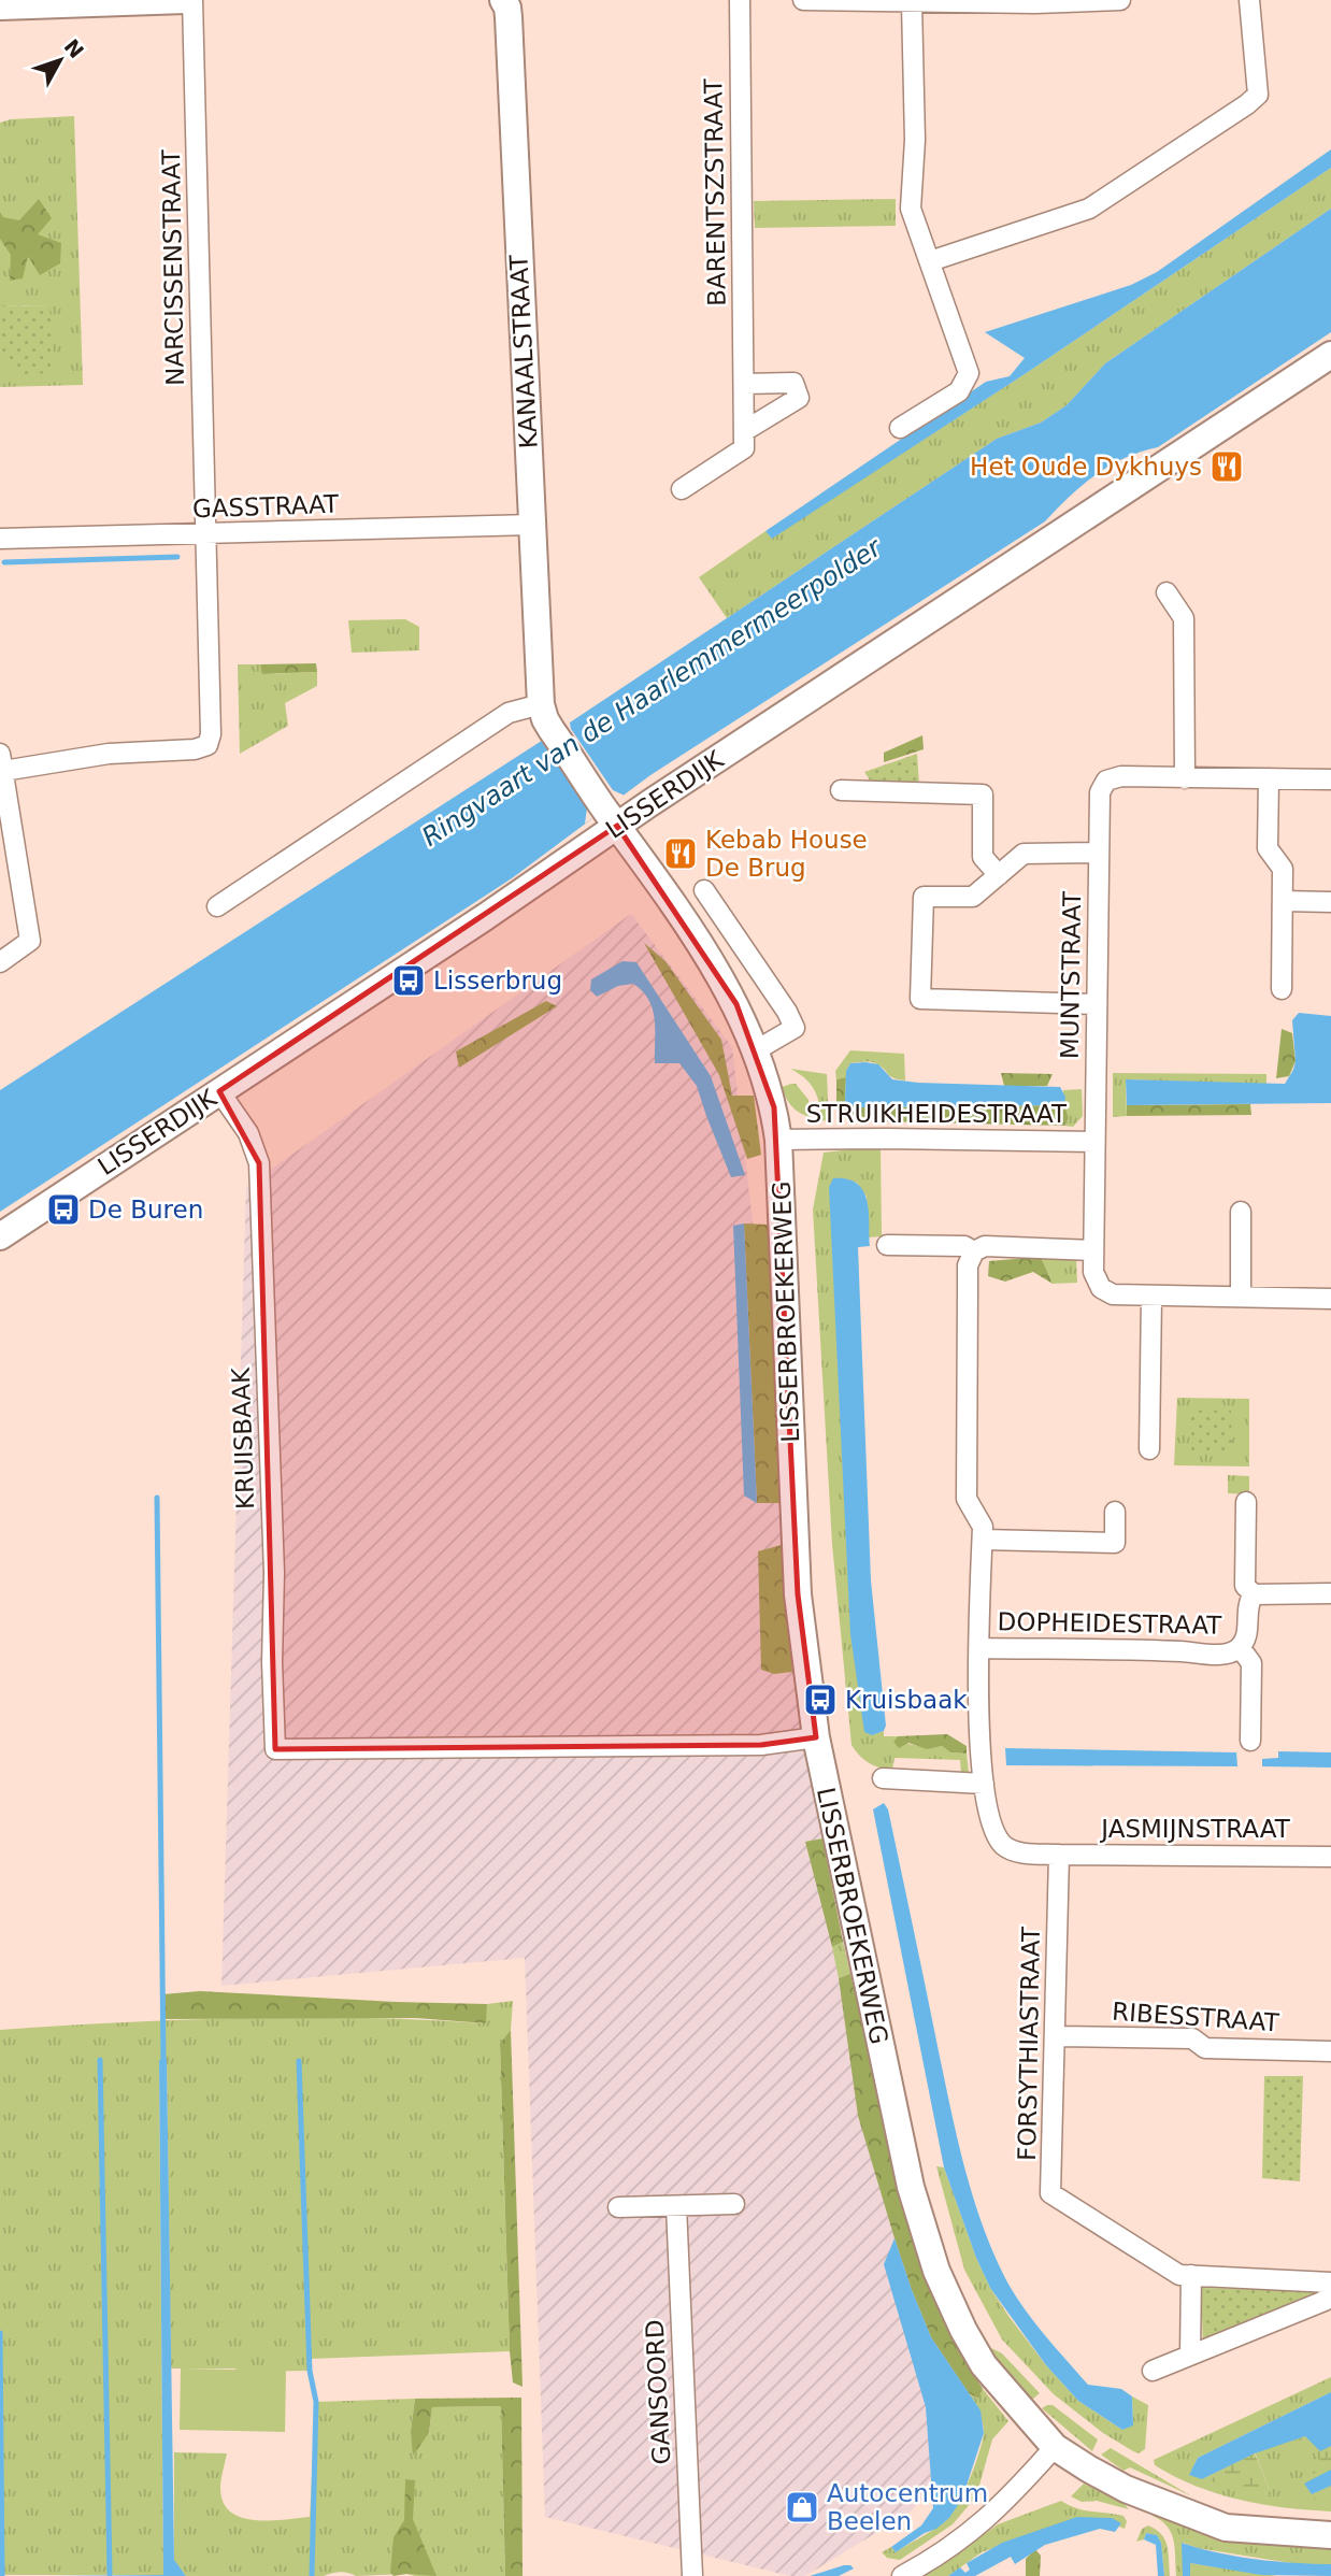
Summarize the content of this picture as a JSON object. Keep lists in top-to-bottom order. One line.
{"streets":{"main road":["KANAALSTRAAT","LISSERDIJK","LISSERBROEKERWEG"],"street":["BARENTSZSTRAAT","NARCISSENSTRAAT","GASSTRAAT","MUNTSTRAAT","STRUIKHEIDESTRAAT","KRUISBAAK","DOPHEIDESTRAAT","JASMIJNSTRAAT","RIBESSTRAAT","FORSYTHIASTRAAT","GANSOORD"]},"crossings":[["NARCISSENSTRAAT","GASSTRAAT"],["KANAALSTRAAT","GASSTRAAT"],["KANAALSTRAAT","LISSERBROEKERWEG"],["LISSERDIJK","LISSERBROEKERWEG"],["LISSERDIJK","KRUISBAAK"],["MUNTSTRAAT","STRUIKHEIDESTRAAT"],["STRUIKHEIDESTRAAT","LISSERBROEKERWEG"],["LISSERBROEKERWEG","KRUISBAAK"],["JASMIJNSTRAAT","FORSYTHIASTRAAT"],["RIBESSTRAAT","FORSYTHIASTRAAT"]],"water":["Ringvaart van de Haarlemmermeerpolder"],"places":{"restaurant":["Het Oude Dykhuys","Kebab House De Brug"],"bus stop":["Lisserbrug","De Buren","Kruisbaak"],"shop":["Autocentrum Beelen"]},"north":"top right"}
